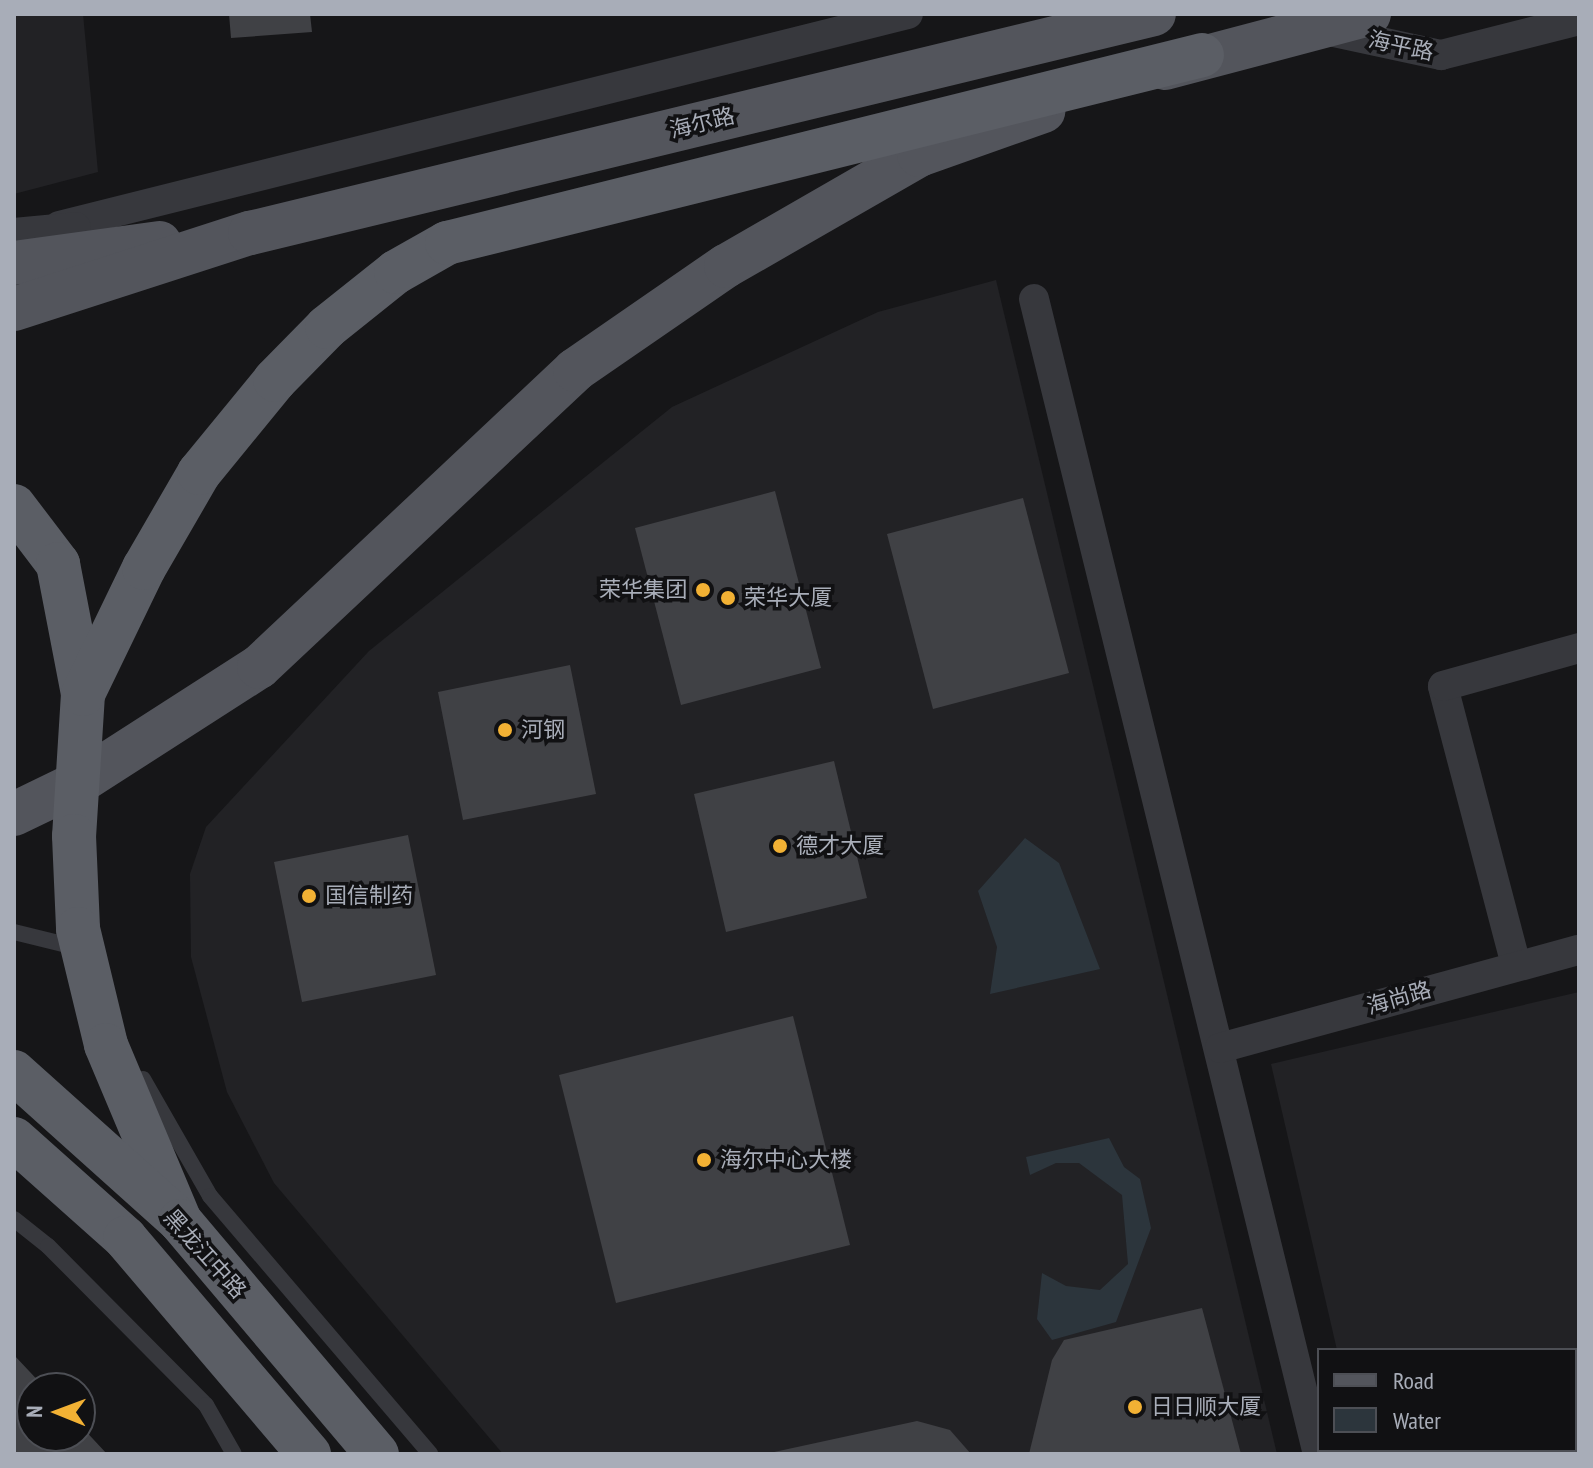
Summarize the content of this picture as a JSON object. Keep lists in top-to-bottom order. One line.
{"streets":{"highway":["黑龙江中路"],"main road":["海尔路"],"street":["海平路","海尚路"]},"places":["荣华集团","荣华大厦","河钢","德才大厦","国信制药","海尔中心大楼","日日顺大厦"],"legend":["Road","Water"],"north":"left"}
